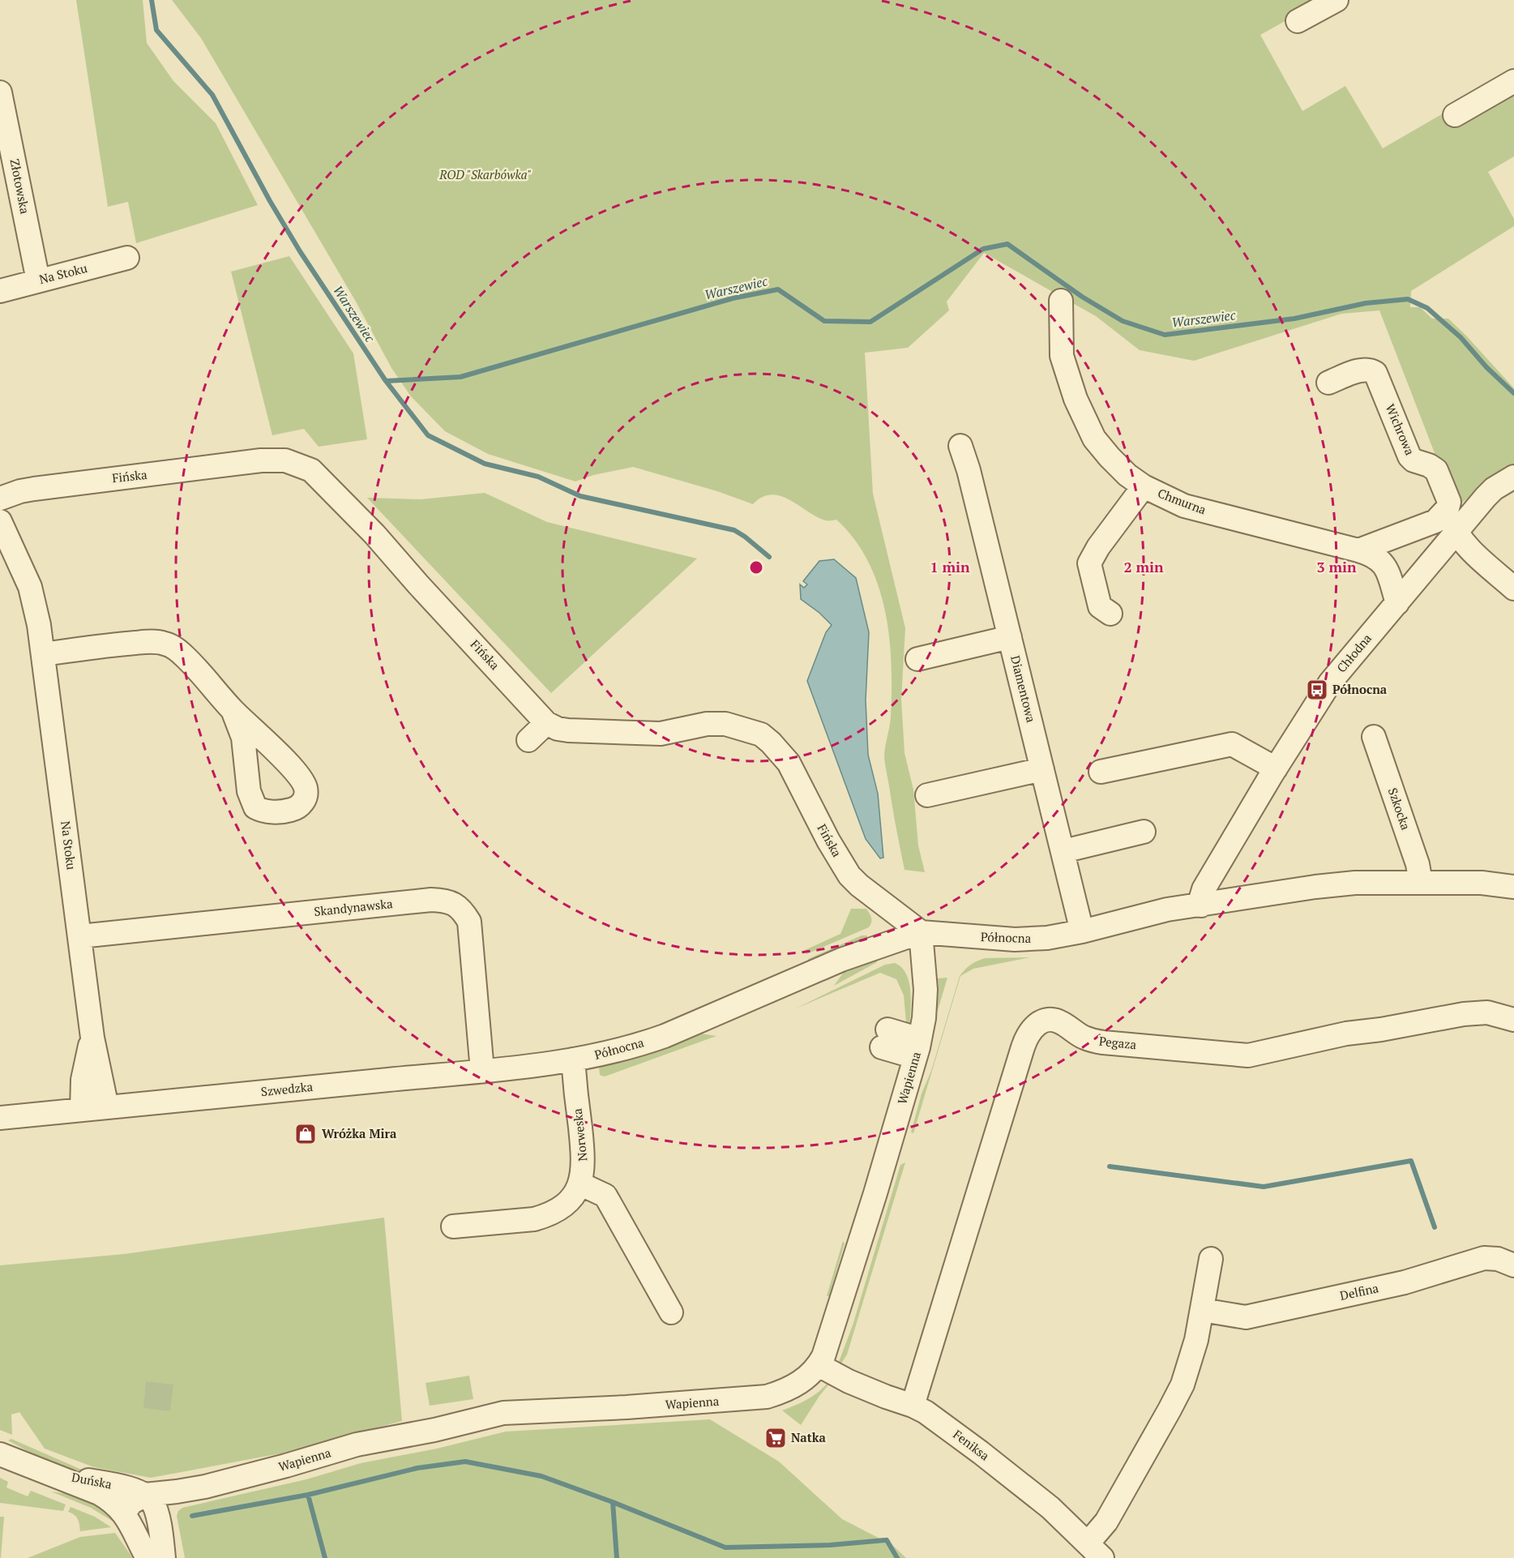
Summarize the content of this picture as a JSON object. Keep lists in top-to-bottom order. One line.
{"streets":{"street":["Złotowska","Na Stoku","Wichrowa","Fińska","Chmurna","Chłodna","Diamentowa","Szkocka","Skandynawska","Północna","Pegaza","Wapienna","Szwedzka","Norweska","Delfina","Feniksa","Duńska"]},"crossings":[["Złotowska","Na Stoku"],["Na Stoku","Skandynawska"],["Na Stoku","Szwedzka"],["Fińska","Północna"],["Fińska","Wapienna"],["Chmurna","Chłodna"],["Chłodna","Północna"],["Diamentowa","Północna"],["Szkocka","Północna"],["Skandynawska","Szwedzka"],["Północna","Wapienna"],["Północna","Szwedzka"],["Północna","Norweska"],["Pegaza","Feniksa"],["Wapienna","Feniksa"],["Wapienna","Duńska"],["Szwedzka","Norweska"]],"water":["Warszewiec"],"parks":["ROD \"Skarbówka\""],"places":{"bus stop":["Północna"],"shop":["Wróżka Mira"],"supermarket":["Natka"]},"rings":["1 min","2 min","3 min"]}
